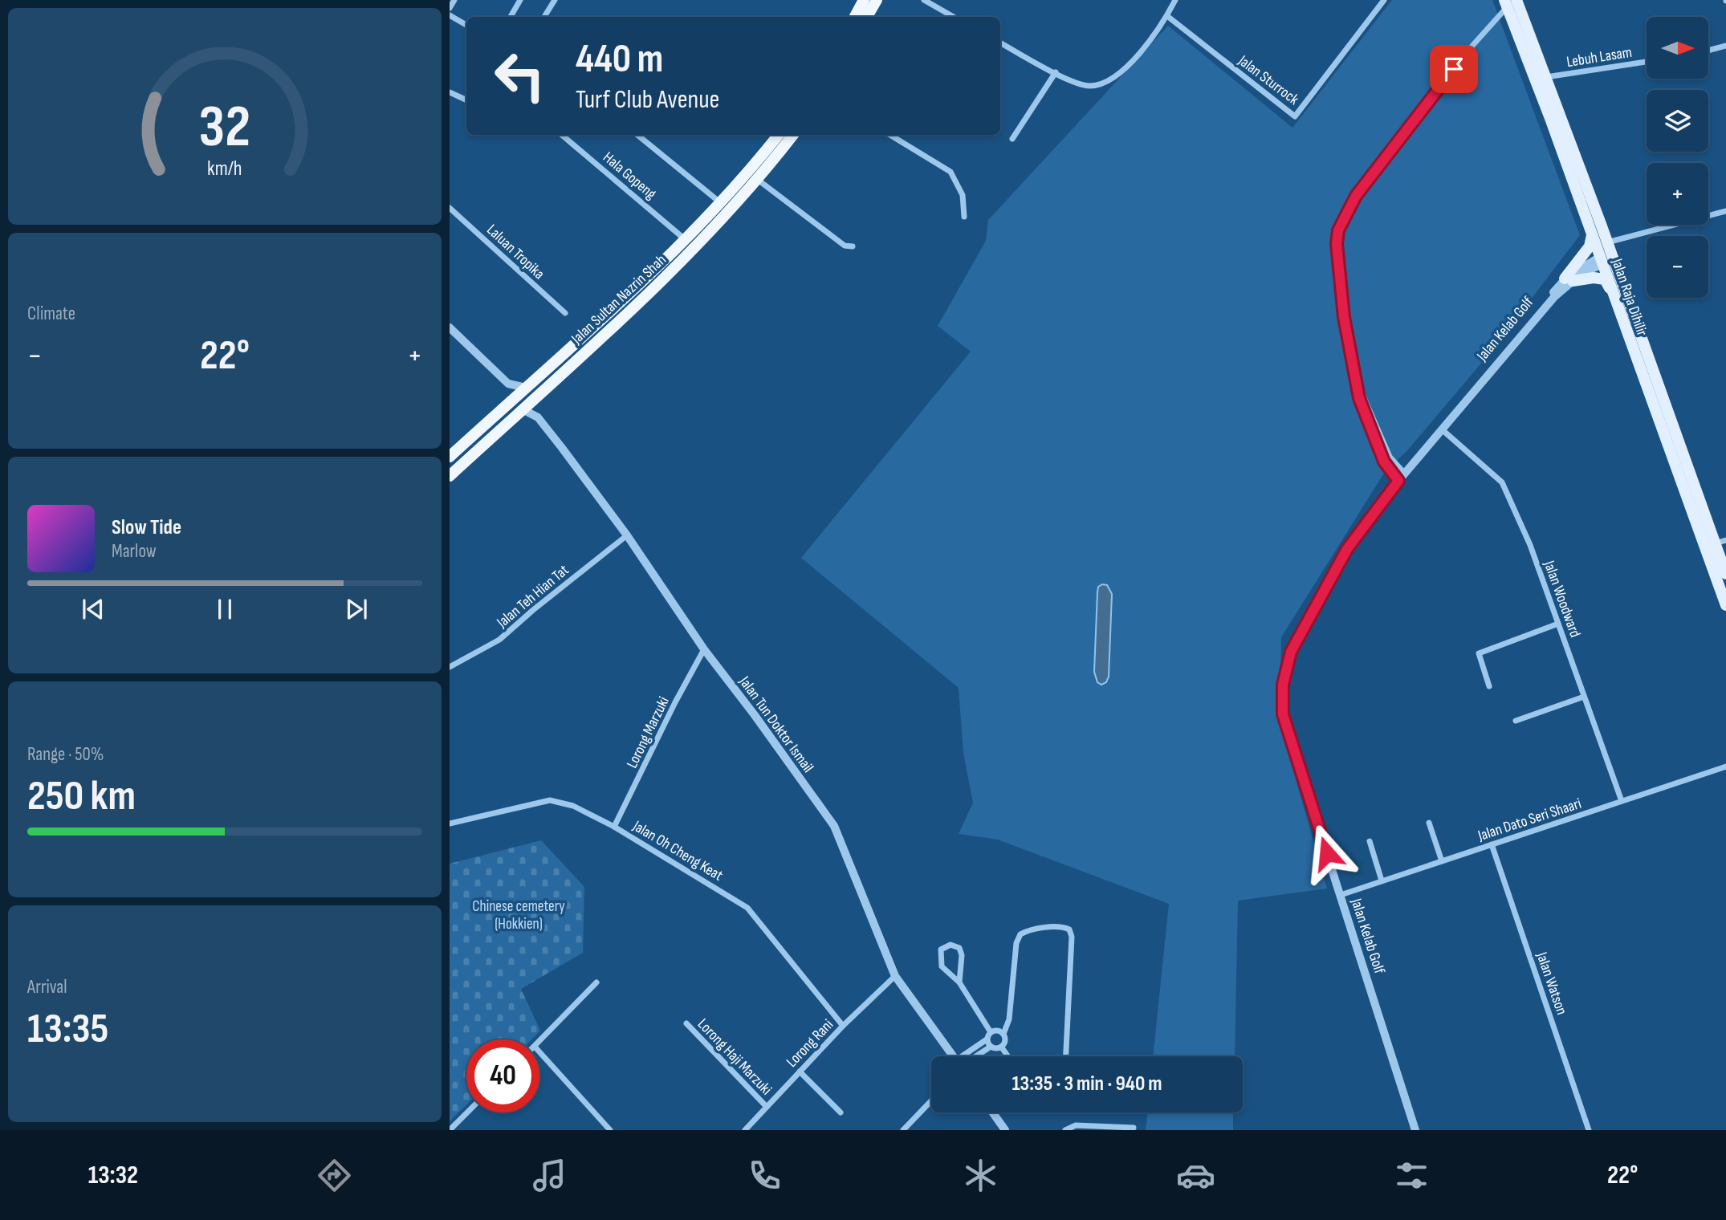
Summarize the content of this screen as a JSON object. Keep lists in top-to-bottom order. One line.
{"streets":{"highway":["Jalan Sultan Nazrin Shah"],"main road":["Jalan Raja Dihilir"],"street":["Lebuh Lasam","Jalan Sturrock","Hala Gopeng","Laluan Tropika","Jalan Kelab Golf","Jalan Teh Hian Tat","Jalan Woodward","Jalan Tun Doktor Ismail","Lorong Marzuki","Jalan Dato Seri Shaari","Jalan Oh Cheng Keat","Jalan Watson","Lorong Rani","Lorong Haji Marzuki"]},"crossings":[["Lebuh Lasam","Jalan Raja Dihilir"],["Hala Gopeng","Jalan Sultan Nazrin Shah"],["Jalan Sultan Nazrin Shah","Jalan Tun Doktor Ismail"],["Jalan Kelab Golf","Jalan Woodward"],["Jalan Kelab Golf","Jalan Dato Seri Shaari"],["Jalan Teh Hian Tat","Jalan Tun Doktor Ismail"],["Jalan Woodward","Jalan Dato Seri Shaari"],["Jalan Tun Doktor Ismail","Lorong Marzuki"],["Jalan Tun Doktor Ismail","Lorong Rani"],["Lorong Marzuki","Jalan Oh Cheng Keat"],["Jalan Dato Seri Shaari","Jalan Watson"],["Jalan Oh Cheng Keat","Lorong Rani"],["Lorong Rani","Lorong Haji Marzuki"]],"parks":["Chinese cemetery (Hokkien)"],"north":"right","page":{"map_buttons":["+","−"],"turn":["440 m","Turf Club Avenue"],"tile":["Climate",["Range · 50%","250 km"],["Arrival","13:35"]],"heat":["−","22°","+"],"song":["Slow Tide","Marlow"],"limit":"40","trip":"13:35 · 3 min · 940 m","tabs":["13:32","22°"],"gauge":["32","km/h"]}}
